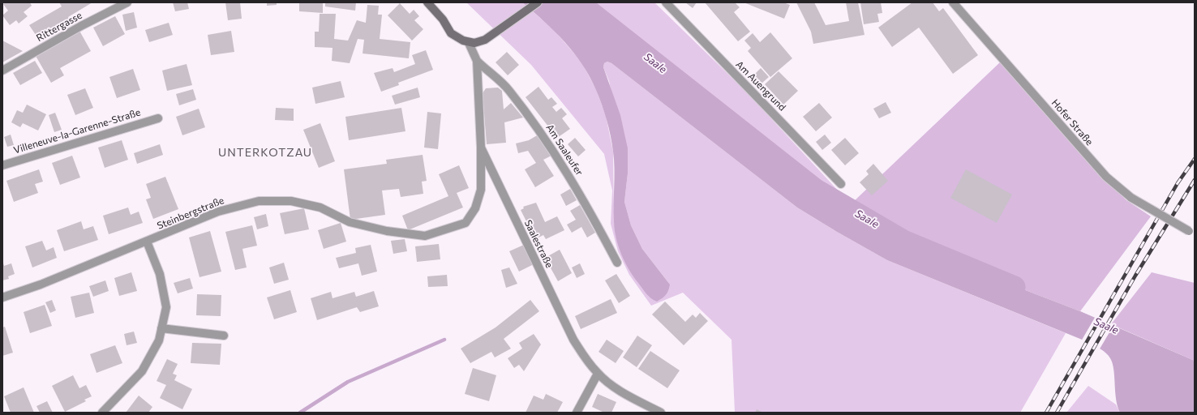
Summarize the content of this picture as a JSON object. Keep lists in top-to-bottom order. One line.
{"streets":{"street":["Rittergasse","Am Auengrund","Hofer Straße","Villeneuve-la-Garenne-Straße","Am Saaleufer","Steinbergstraße","Saalestraße"]},"crossings":[["Am Saaleufer","Saalestraße"],["Steinbergstraße","Saalestraße"]],"districts":["UNTERKOTZAU"],"water":["Saale"]}
